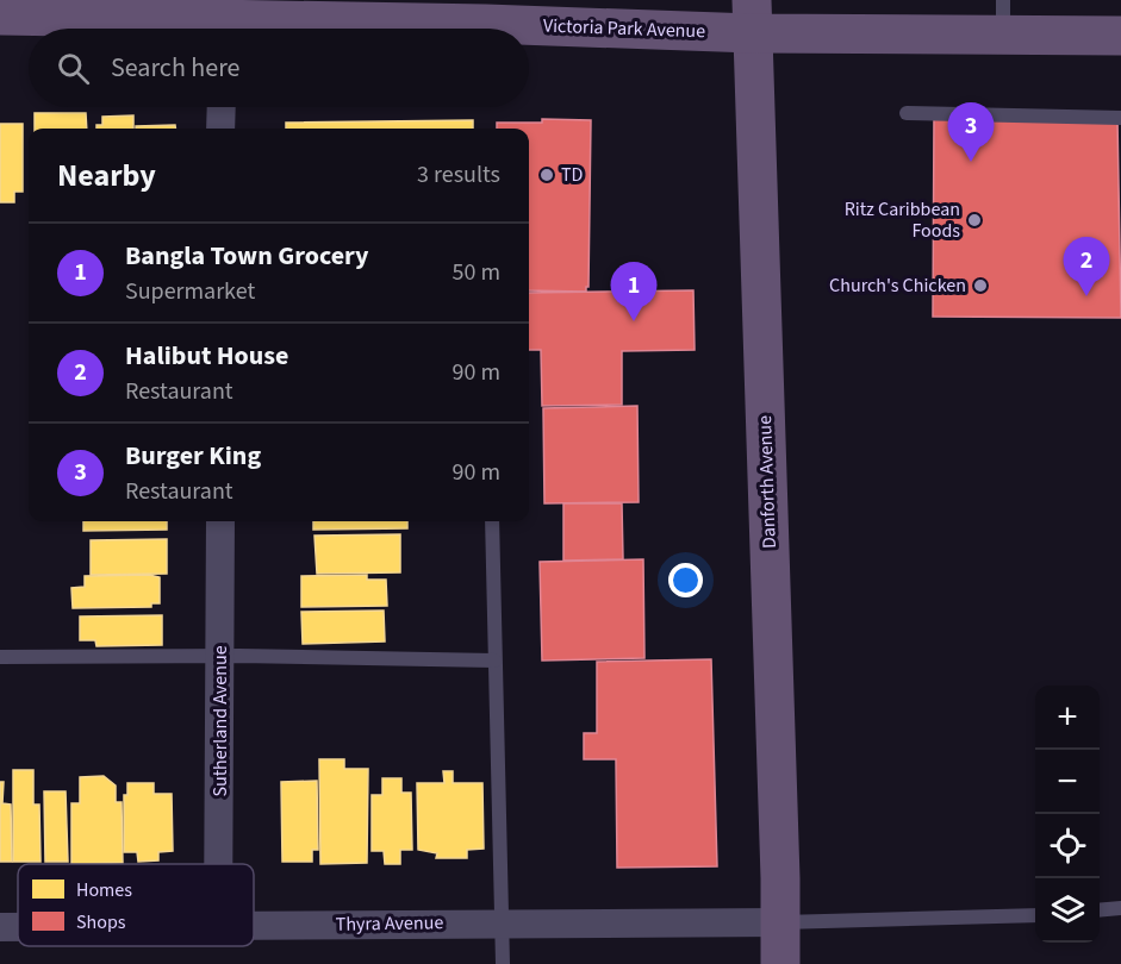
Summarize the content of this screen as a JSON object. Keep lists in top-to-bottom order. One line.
{"streets":{"main road":["Victoria Park Avenue","Danforth Avenue"],"street":["Sutherland Avenue","Thyra Avenue"]},"crossings":[["Victoria Park Avenue","Danforth Avenue"],["Danforth Avenue","Thyra Avenue"]],"places":["TD","Ritz Caribbean Foods","Church's Chicken"],"legend":["Homes","Shops"],"page":{"search":"Search here","pins":["3","2","1"],"heading":["Nearby","3 results"],"list":[{"mark":"1","name":"Bangla Town Grocery","note":"Supermarket","value":"50 m"},{"mark":"2","name":"Halibut House","note":"Restaurant","value":"90 m"},{"mark":"3","name":"Burger King","note":"Restaurant","value":"90 m"}],"map_buttons":["+","−"]}}
